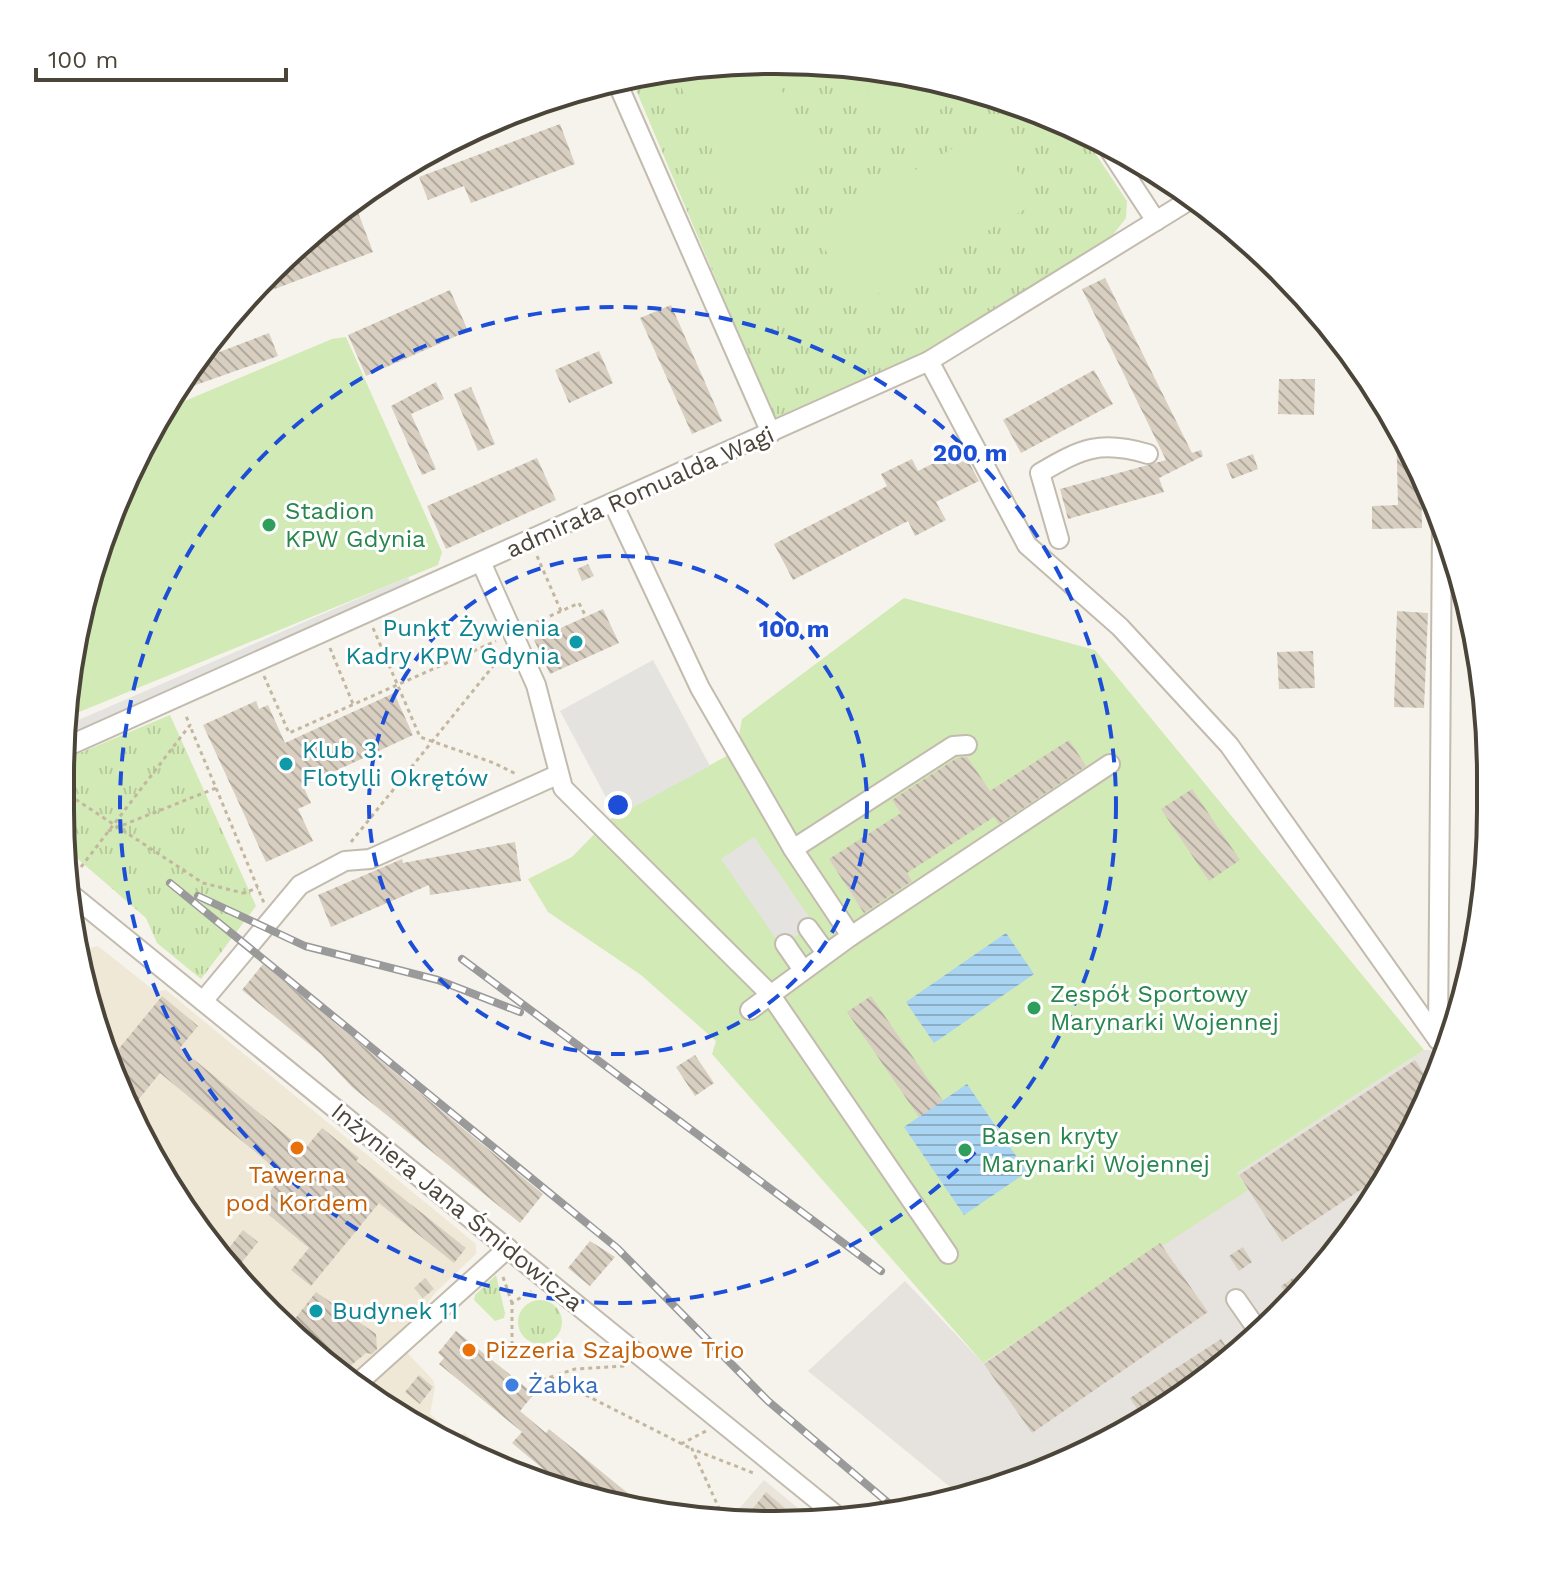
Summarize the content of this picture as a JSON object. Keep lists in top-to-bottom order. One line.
{"streets":{"street":["admirała Romualda Wagi","Inżyniera Jana Śmidowicza"]},"places":["Stadion KPW Gdynia","Punkt Żywienia Kadry KPW Gdynia","Klub 3. Flotylli Okrętów","Zespół Sportowy Marynarki Wojennej","Tawerna pod Kordem","Basen kryty Marynarki Wojennej","Budynek 11","Pizzeria Szajbowe Trio","Żabka"],"scale_bar":"100 m","rings":["200 m","100 m"]}
